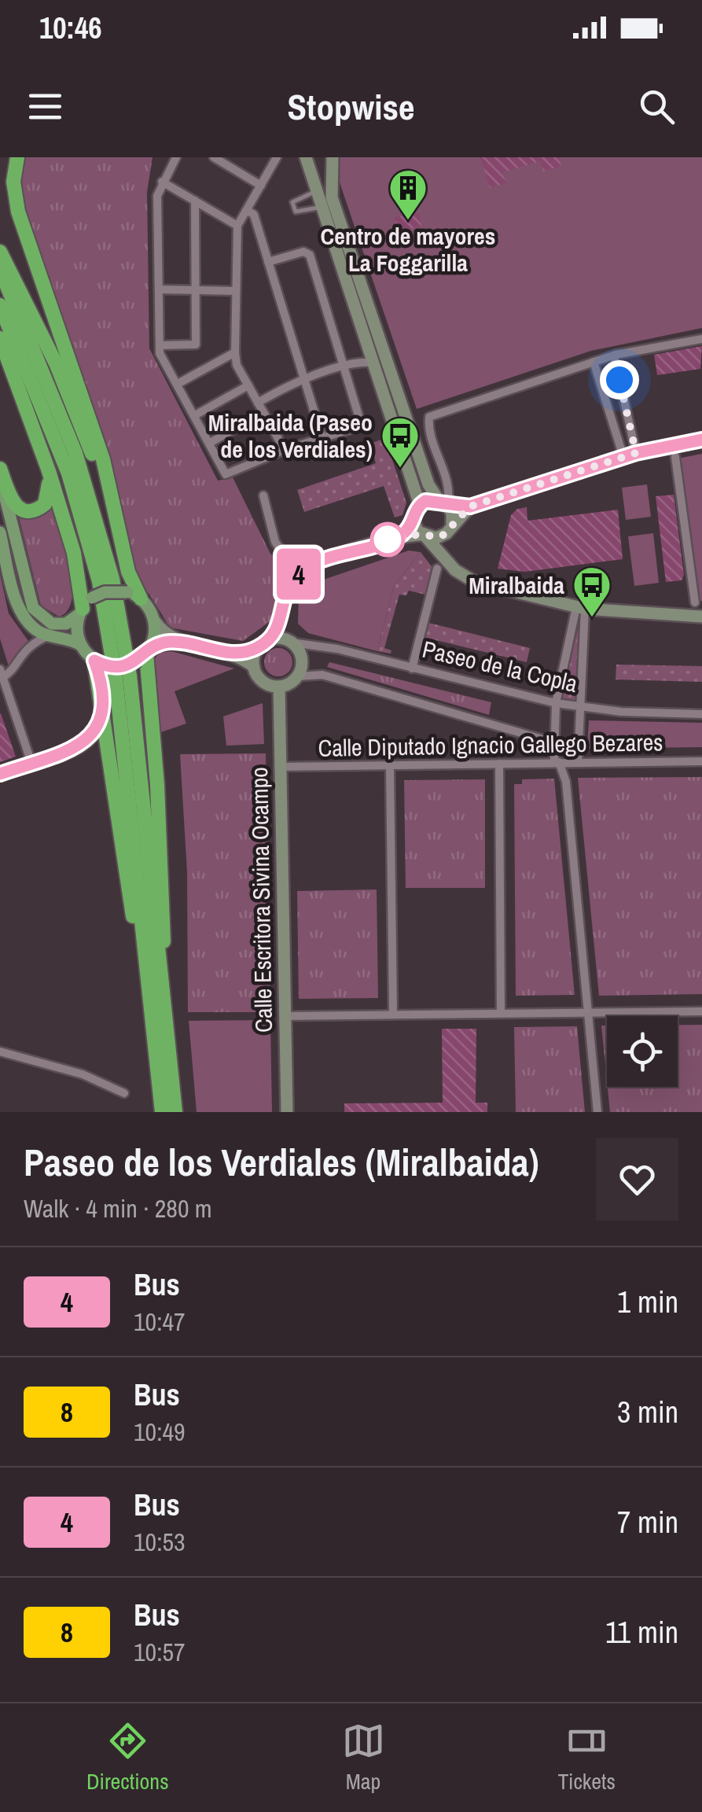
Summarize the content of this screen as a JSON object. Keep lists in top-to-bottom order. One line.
{"streets":{"street":["Paseo de la Copla","Calle Diputado Ignacio Gallego Bezares","Calle Escritora Sivina Ocampo"]},"crossings":[["Paseo de la Copla","Calle Escritora Sivina Ocampo"],["Calle Diputado Ignacio Gallego Bezares","Calle Escritora Sivina Ocampo"]],"places":{"building":["Centro de mayores La Foggarilla"],"bus stop":["Miralbaida (Paseo de los Verdiales)","Miralbaida"]},"lines":["bus line 4"],"page":{"status":"10:46","header":"Stopwise","on_map":"4","heading":["Paseo de los Verdiales (Miralbaida)","Walk · 4 min · 280 m"],"list":[{"mark":"4","name":"Bus","note":"10:47","value":"1 min"},{"mark":"8","name":"Bus","note":"10:49","value":"3 min"},{"mark":"4","name":"Bus","note":"10:53","value":"7 min"},{"mark":"8","name":"Bus","note":"10:57","value":"11 min"}],"tabs":["Directions","Map","Tickets"]}}
